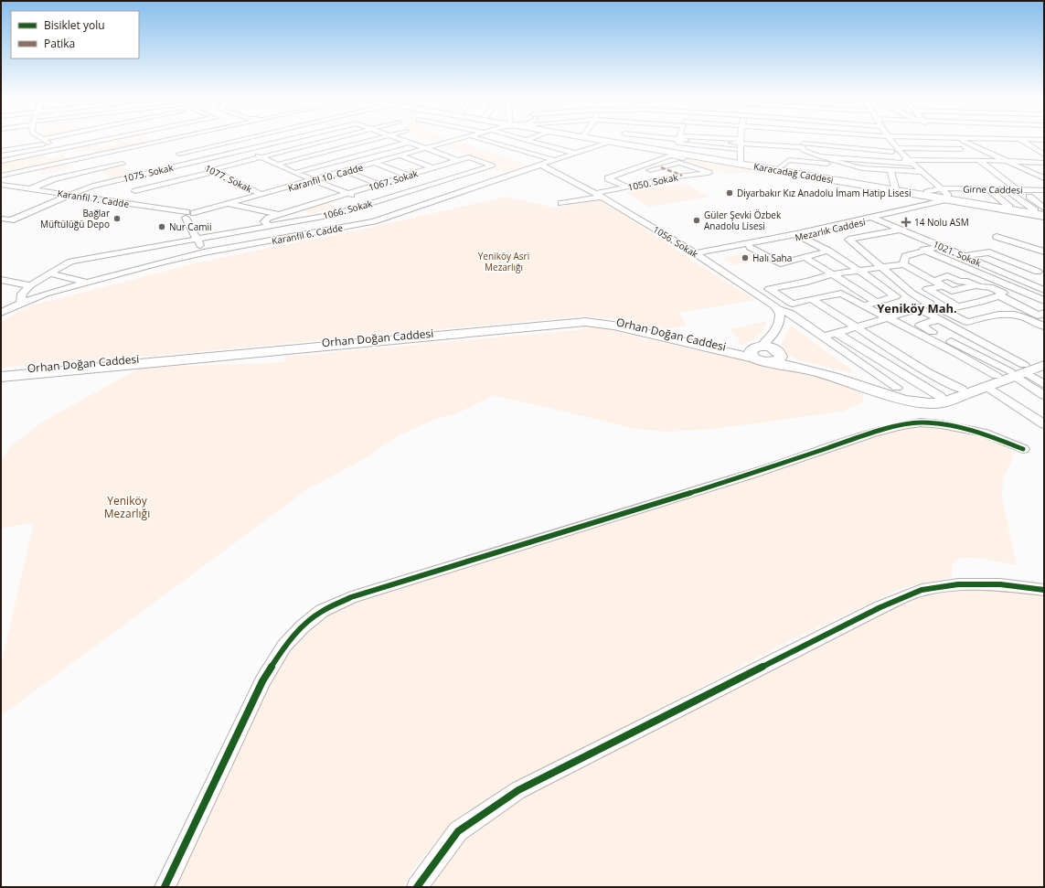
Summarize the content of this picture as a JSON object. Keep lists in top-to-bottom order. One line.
{"streets":{"highway":["Karacadağ Caddesi"],"main road":["Orhan Doğan Caddesi"],"street":["1075. Sokak","Karanfil 10. Cadde","1077. Sokak","1067. Sokak","1050. Sokak","Girne Caddesi","Karanfil 7. Cadde","1066. Sokak","Mezarlık Caddesi","Karanfil 6. Cadde","1056. Sokak","1021. Sokak"]},"crossings":[["1075. Sokak","1077. Sokak"],["1075. Sokak","Karanfil 7. Cadde"],["Karacadağ Caddesi","Girne Caddesi"],["Karacadağ Caddesi","Mezarlık Caddesi"],["Karacadağ Caddesi","Karanfil 6. Cadde"],["Karanfil 10. Cadde","1077. Sokak"],["Karanfil 10. Cadde","Karanfil 7. Cadde"],["1067. Sokak","1066. Sokak"],["1050. Sokak","1056. Sokak"],["Mezarlık Caddesi","1056. Sokak"],["Mezarlık Caddesi","1021. Sokak"],["Karanfil 6. Cadde","1056. Sokak"]],"districts":["Yeniköy Mah."],"parks":["Yeniköy Asri Mezarlığı","Yeniköy Mezarlığı"],"places":{"other":["Diyarbakır Kız Anadolu İmam Hatip Lisesi","Bağlar Müftülüğü Depo","Güler Şevki Özbek Anadolu Lisesi","Nur Camii","Halı Saha"],"health":["14 Nolu ASM"]},"legend":["Bisiklet yolu","Patika"]}
